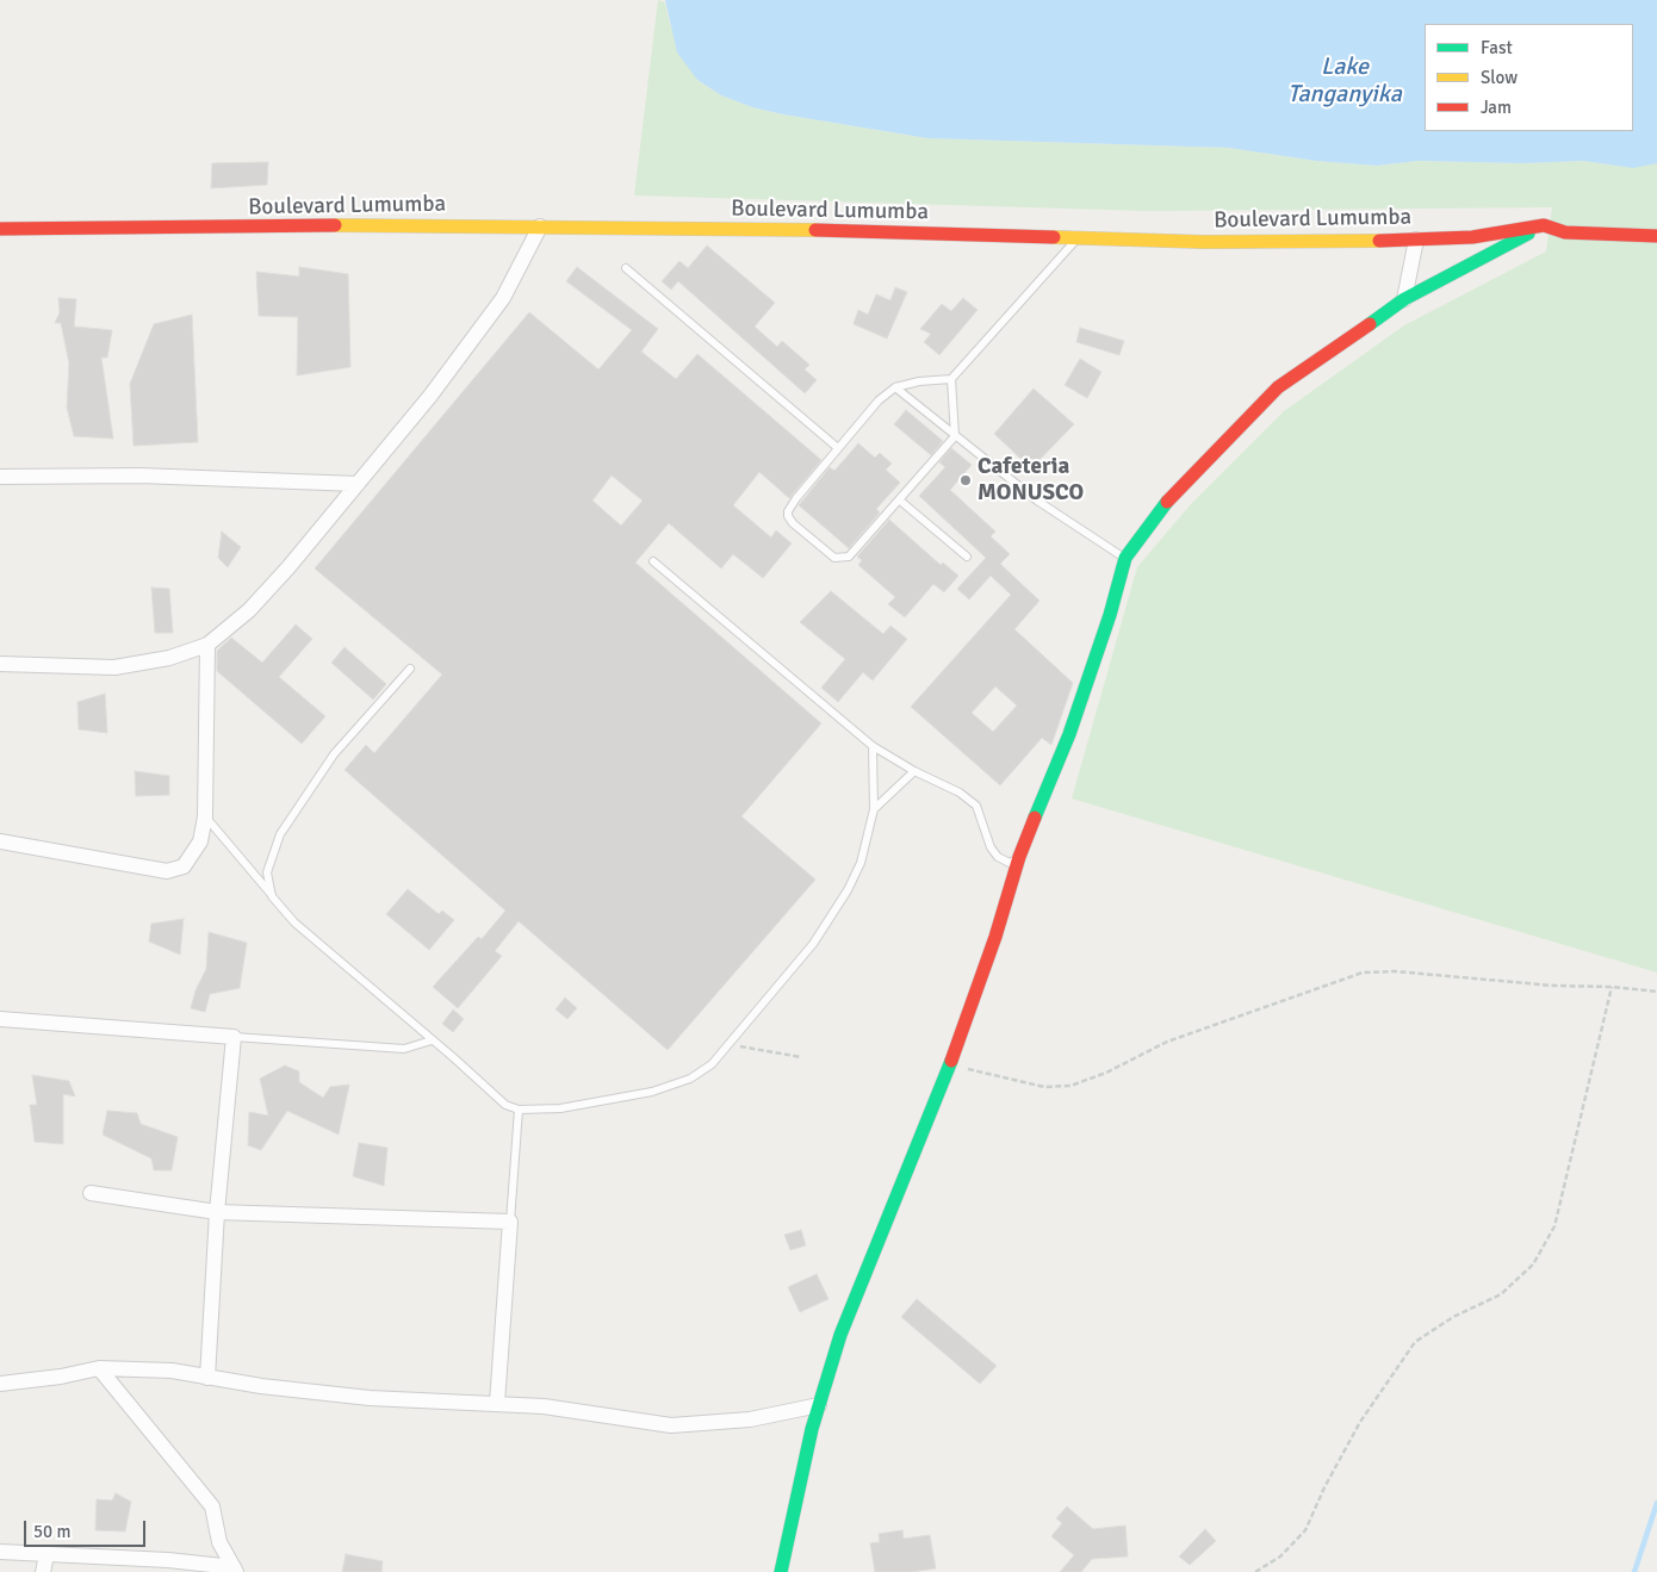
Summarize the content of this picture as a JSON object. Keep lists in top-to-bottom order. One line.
{"streets":{"street":["Boulevard Lumumba"]},"water":["Lake Tanganyika"],"places":["Cafeteria MONUSCO"],"legend":["Fast","Slow","Jam"],"scale_bar":"50 m"}
